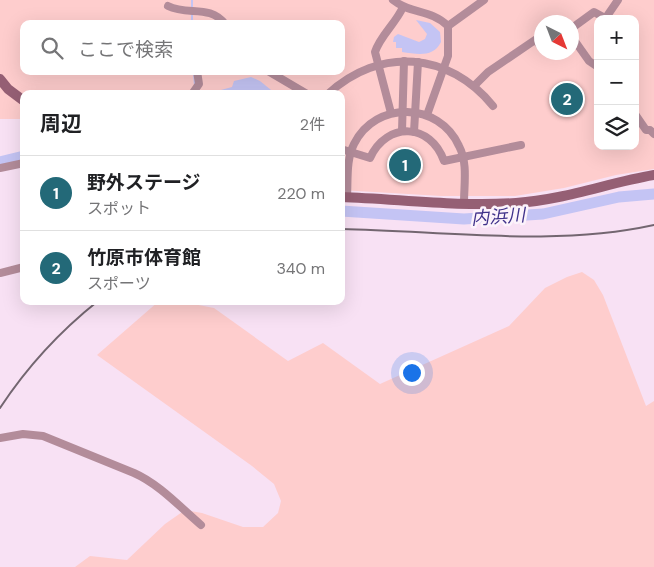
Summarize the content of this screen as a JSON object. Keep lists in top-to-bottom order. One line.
{"water":["内浜川"],"north":"bottom right","page":{"map_buttons":["+","−"],"search":"ここで検索","pins":["2","1"],"heading":["周辺","2件"],"list":[{"mark":"1","name":"野外ステージ","note":"スポット","value":"220 m"},{"mark":"2","name":"竹原市体育館","note":"スポーツ","value":"340 m"}]}}
